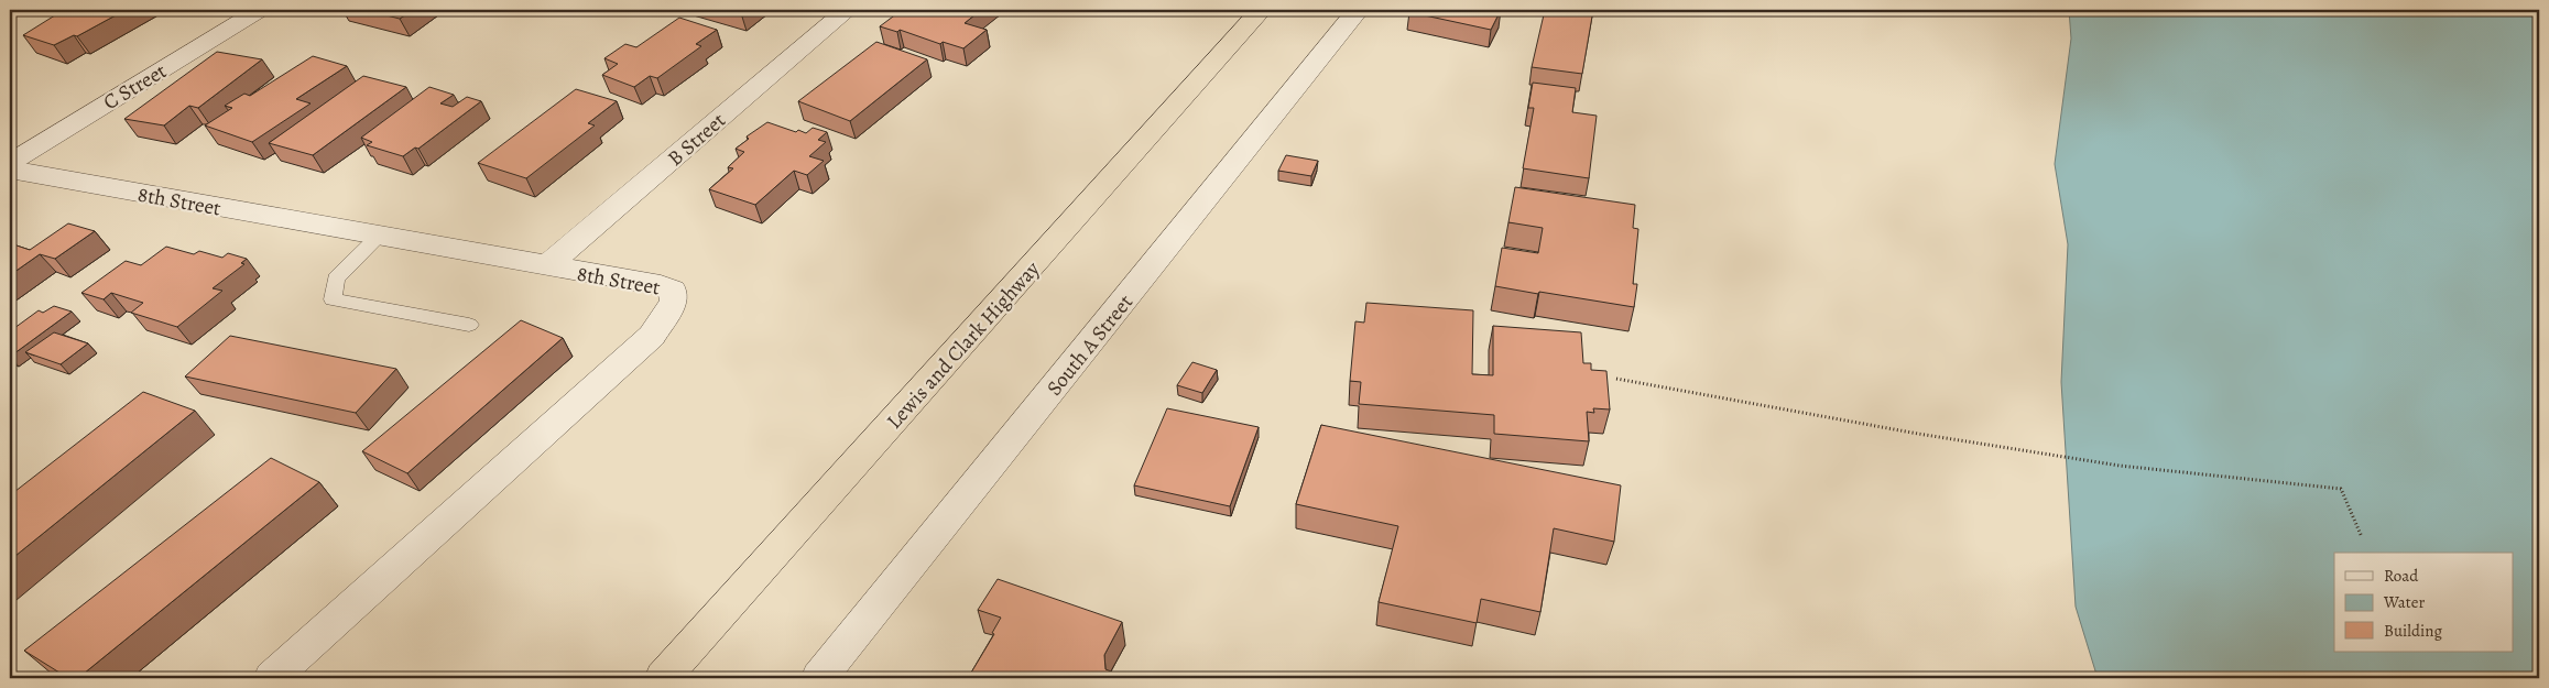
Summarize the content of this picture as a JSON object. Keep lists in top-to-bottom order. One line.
{"streets":{"highway":["Lewis and Clark Highway"],"street":["C Street","B Street","8th Street","South A Street"]},"crossings":[["B Street","8th Street"]],"legend":["Road","Water","Building"]}
